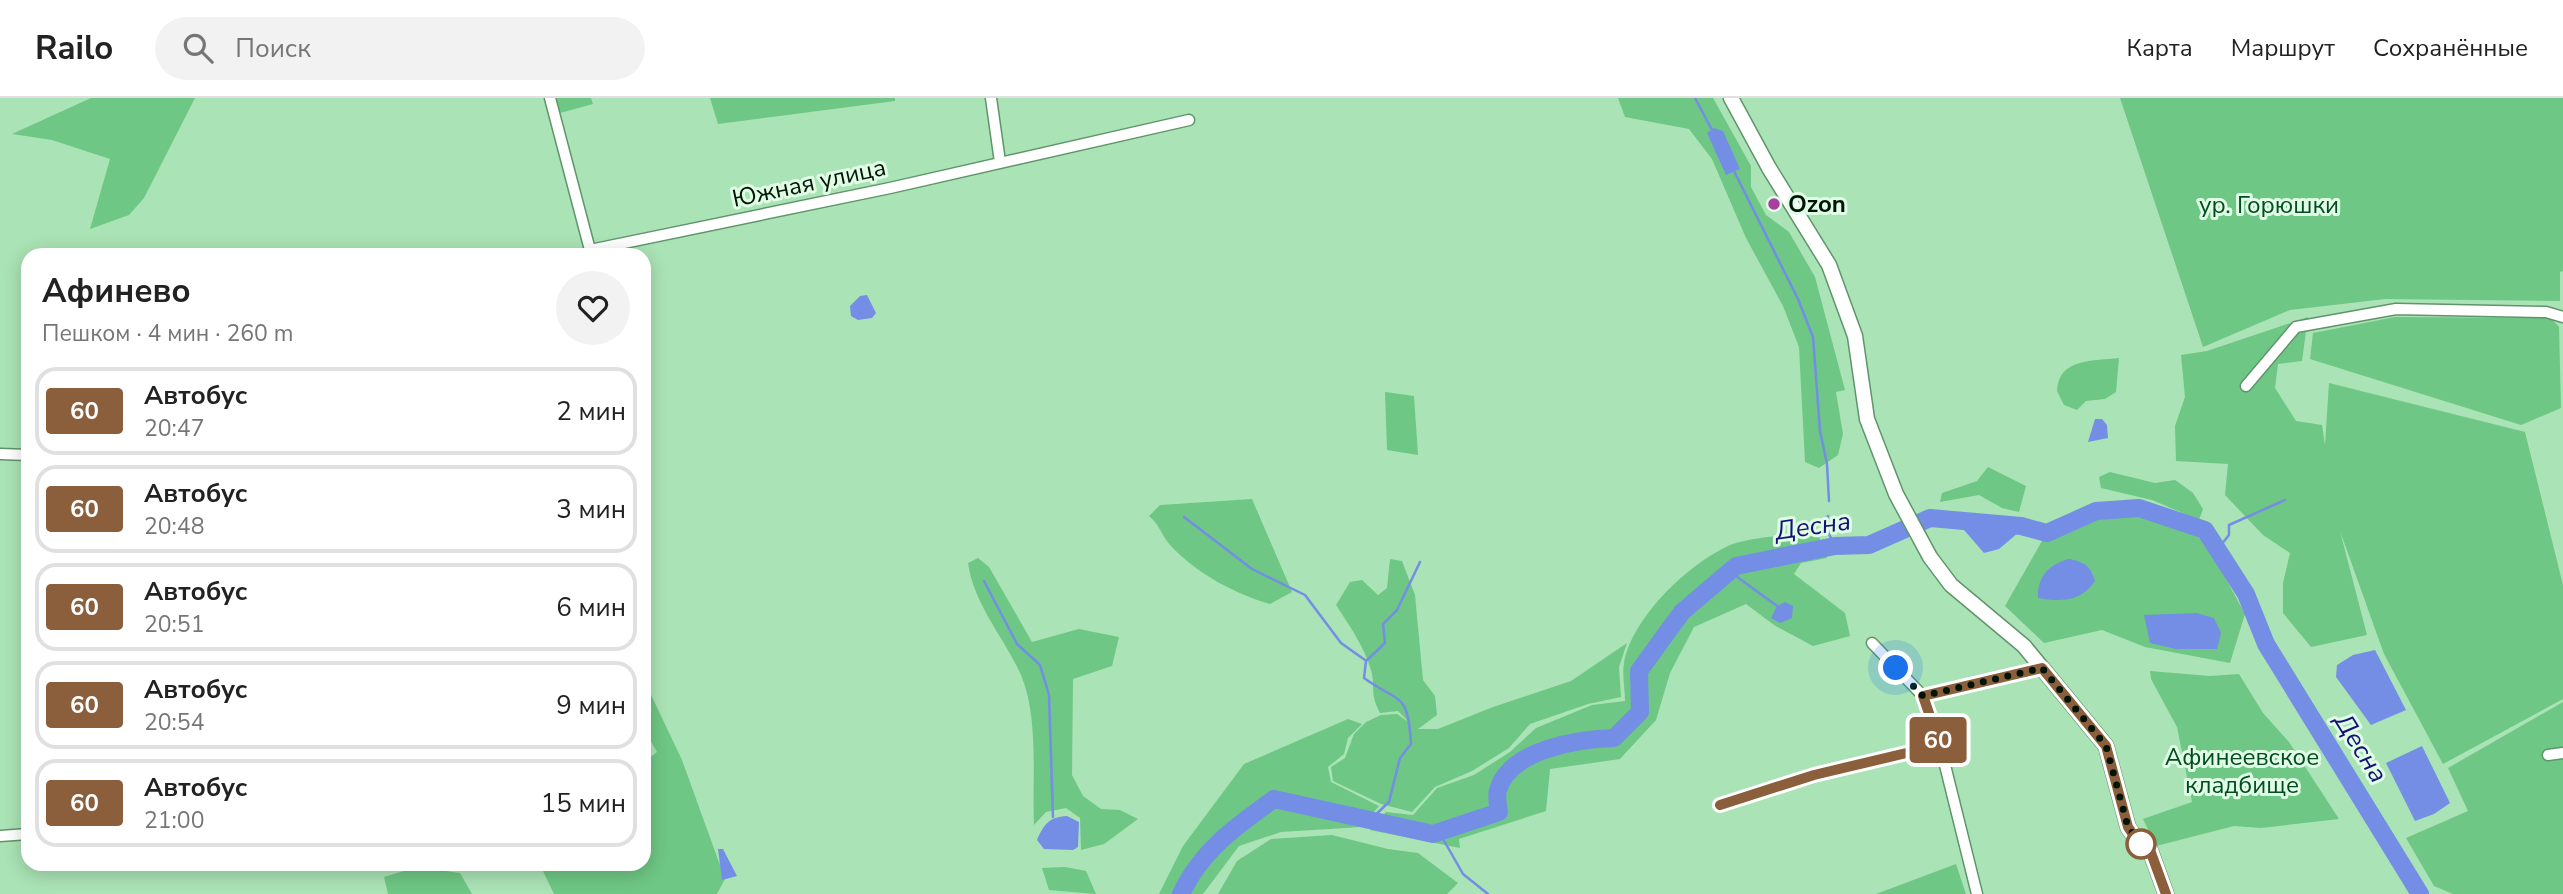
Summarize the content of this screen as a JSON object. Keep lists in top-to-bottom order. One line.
{"streets":{"street":["Южная улица"]},"water":["Десна"],"parks":["ур. Горюшки","Афинеевское кладбище"],"places":["Ozon"],"lines":["bus line 60"],"page":{"header":"Railo","search":"Поиск","nav":["Карта","Маршрут","Сохранённые"],"on_map":"60","heading":["Афинево","Пешком · 4 мин · 260 m"],"list":[{"mark":"60","name":"Автобус","note":"20:47","value":"2 мин"},{"mark":"60","name":"Автобус","note":"20:48","value":"3 мин"},{"mark":"60","name":"Автобус","note":"20:51","value":"6 мин"},{"mark":"60","name":"Автобус","note":"20:54","value":"9 мин"},{"mark":"60","name":"Автобус","note":"21:00","value":"15 мин"}]}}
